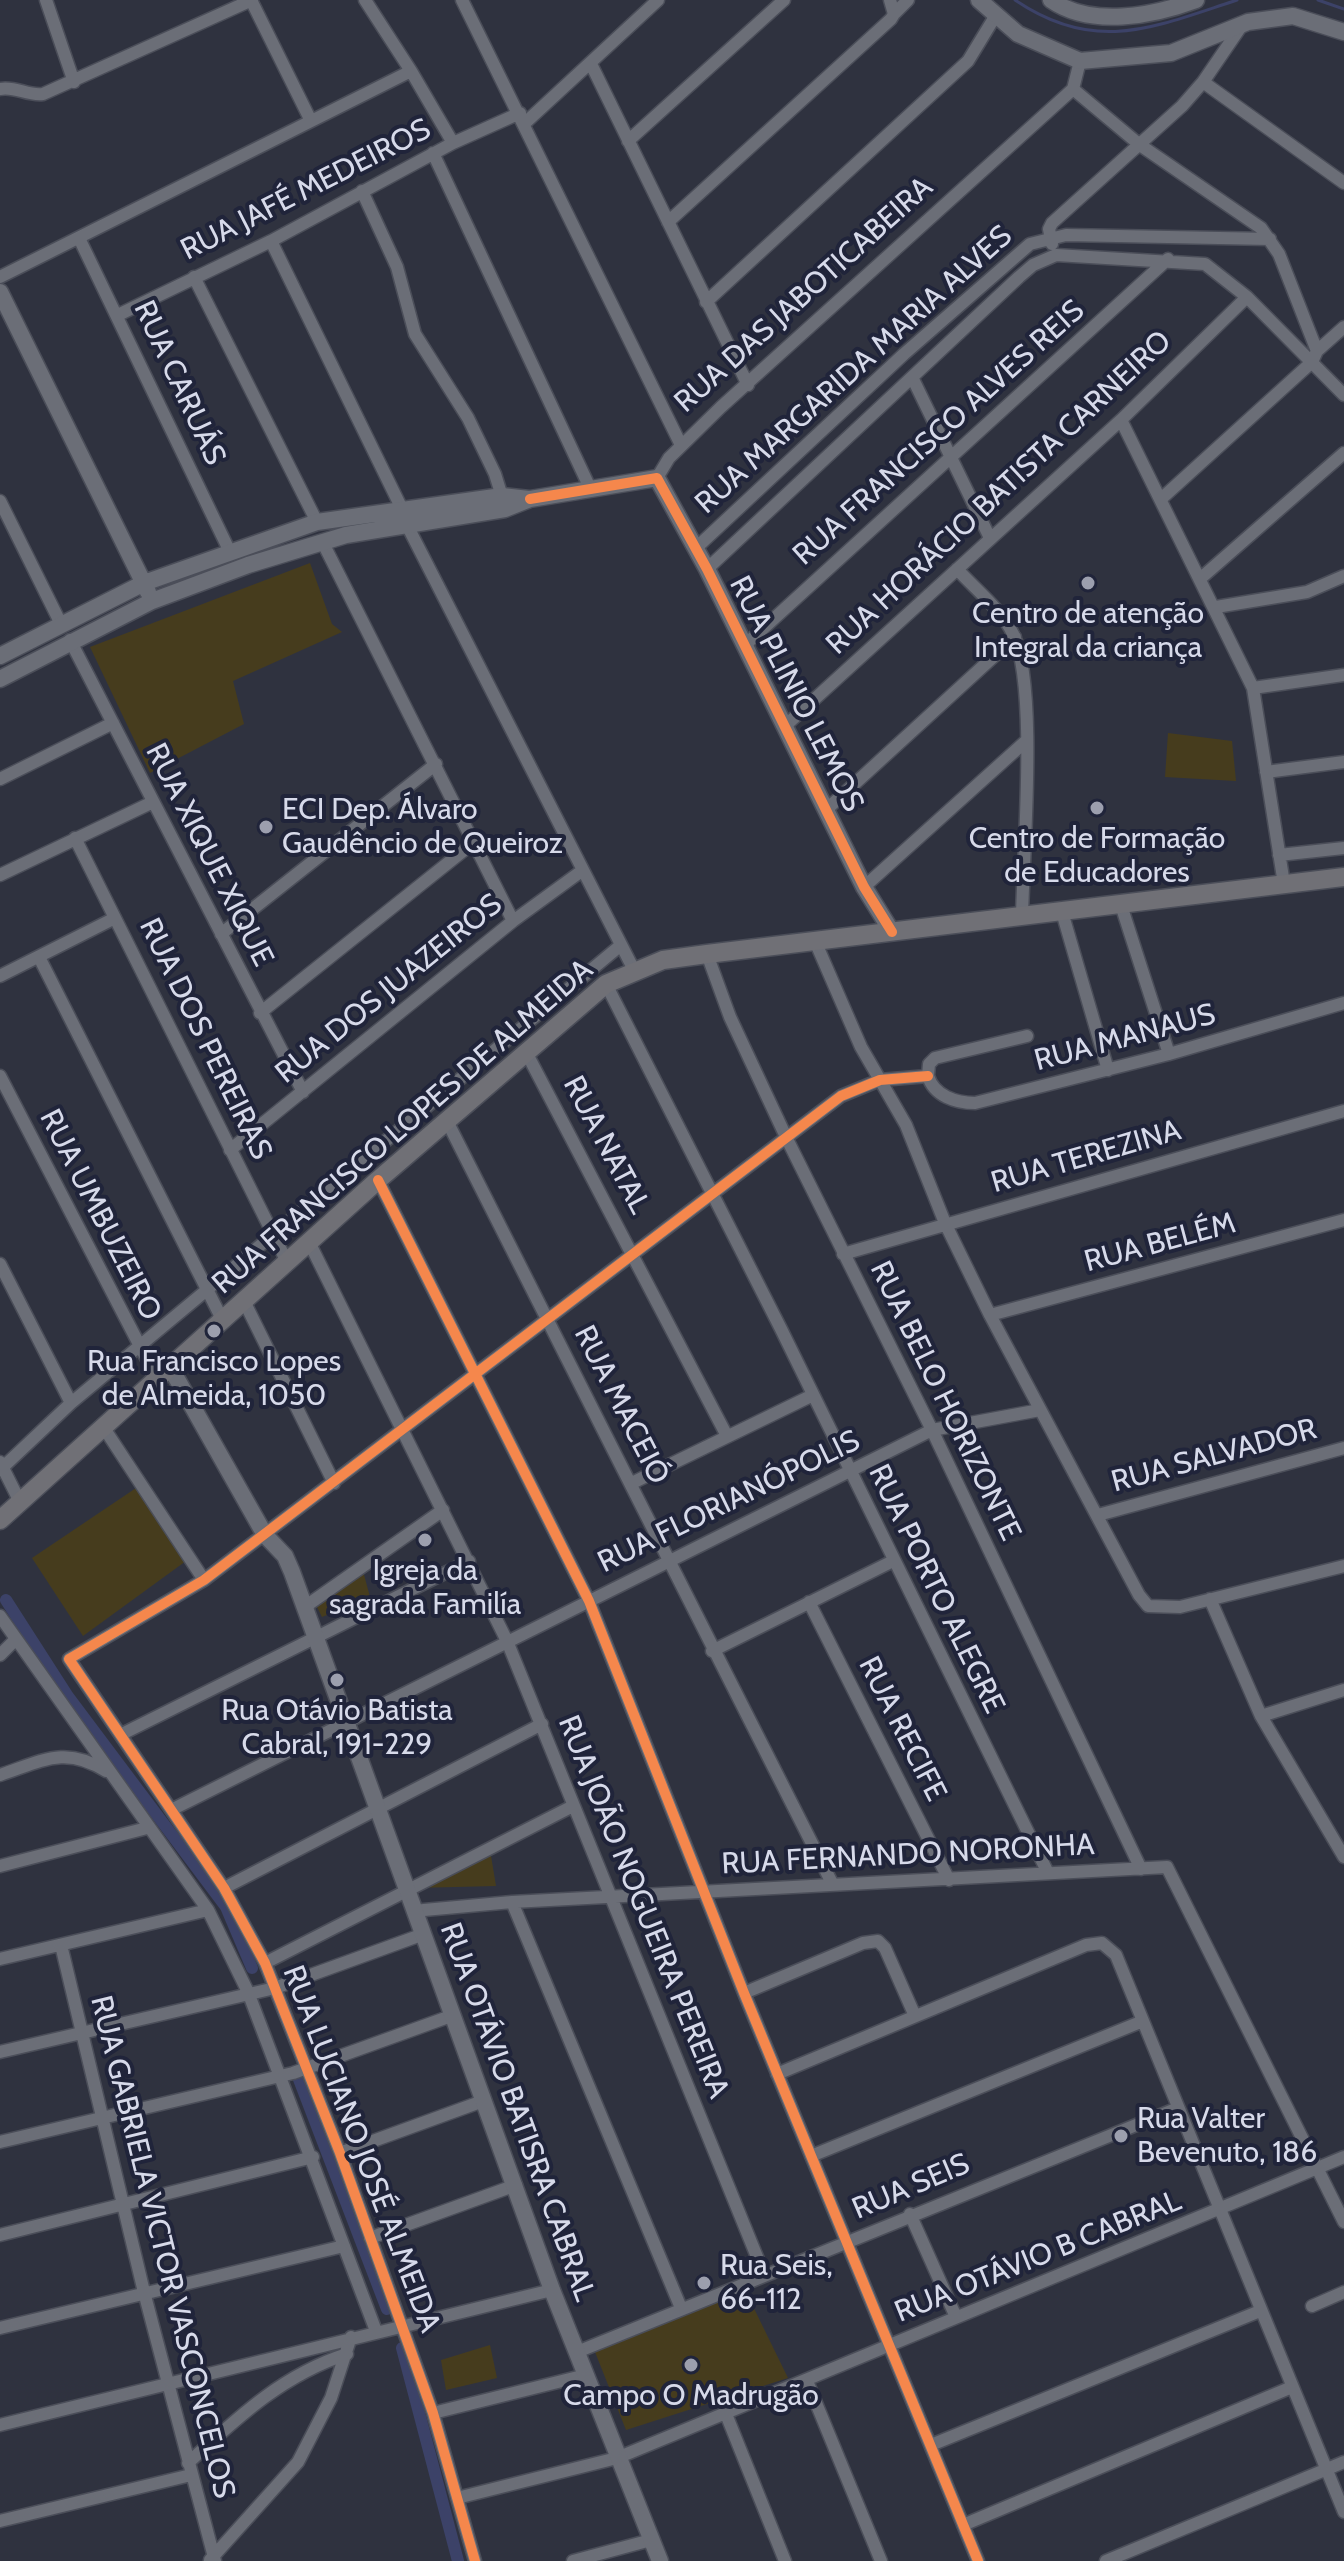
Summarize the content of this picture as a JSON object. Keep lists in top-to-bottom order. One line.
{"streets":{"main road":["RUA FRANCISCO LOPES DE ALMEIDA"],"street":["RUA JAFÉ MEDEIROS","RUA DAS JABOTICABEIRA","RUA MARGARIDA MARIA ALVES","RUA CARUÁS","RUA FRANCISCO ALVES REIS","RUA HORÁCIO BATISTA CARNEIRO","RUA PLINIO LEMOS","RUA XIQUE XIQUE","RUA DOS JUAZEIROS","RUA MANAUS","RUA DOS PEREIRAS","RUA NATAL","RUA TEREZINA","RUA UMBUZEIRO","RUA BELÉM","RUA BELO HORIZONTE","RUA MACEIÓ","RUA SALVADOR","RUA FLORIANÓPOLIS","RUA PORTO ALEGRE","RUA RECIFE","RUA FERNANDO NORONHA","RUA JOÃO NOGUEIRA PEREIRA","RUA OTÁVIO BATISRA CABRAL","RUA LUCIANO JOSÉ ALMEIDA","RUA SEIS","RUA GABRIELA VICTOR VASCONCELOS","RUA OTÁVIO B CABRAL"]},"crossings":[["RUA JAFÉ MEDEIROS","RUA CARUÁS"],["RUA DAS JABOTICABEIRA","RUA PLINIO LEMOS"],["RUA MARGARIDA MARIA ALVES","RUA PLINIO LEMOS"],["RUA FRANCISCO ALVES REIS","RUA PLINIO LEMOS"],["RUA HORÁCIO BATISTA CARNEIRO","RUA PLINIO LEMOS"],["RUA PLINIO LEMOS","RUA FRANCISCO LOPES DE ALMEIDA"],["RUA XIQUE XIQUE","RUA DOS JUAZEIROS"],["RUA DOS JUAZEIROS","RUA DOS PEREIRAS"],["RUA DOS PEREIRAS","RUA FRANCISCO LOPES DE ALMEIDA"],["RUA FRANCISCO LOPES DE ALMEIDA","RUA NATAL"],["RUA FRANCISCO LOPES DE ALMEIDA","RUA UMBUZEIRO"],["RUA FRANCISCO LOPES DE ALMEIDA","RUA BELO HORIZONTE"],["RUA FRANCISCO LOPES DE ALMEIDA","RUA MACEIÓ"],["RUA FRANCISCO LOPES DE ALMEIDA","RUA PORTO ALEGRE"],["RUA FRANCISCO LOPES DE ALMEIDA","RUA JOÃO NOGUEIRA PEREIRA"],["RUA FRANCISCO LOPES DE ALMEIDA","RUA OTÁVIO BATISRA CABRAL"],["RUA TEREZINA","RUA BELO HORIZONTE"],["RUA UMBUZEIRO","RUA OTÁVIO BATISRA CABRAL"],["RUA BELO HORIZONTE","RUA FLORIANÓPOLIS"],["RUA BELO HORIZONTE","RUA FERNANDO NORONHA"],["RUA MACEIÓ","RUA FLORIANÓPOLIS"],["RUA MACEIÓ","RUA FERNANDO NORONHA"],["RUA FLORIANÓPOLIS","RUA PORTO ALEGRE"],["RUA FLORIANÓPOLIS","RUA JOÃO NOGUEIRA PEREIRA"],["RUA FLORIANÓPOLIS","RUA OTÁVIO BATISRA CABRAL"],["RUA FLORIANÓPOLIS","RUA LUCIANO JOSÉ ALMEIDA"],["RUA PORTO ALEGRE","RUA FERNANDO NORONHA"],["RUA RECIFE","RUA FERNANDO NORONHA"],["RUA FERNANDO NORONHA","RUA JOÃO NOGUEIRA PEREIRA"],["RUA FERNANDO NORONHA","RUA OTÁVIO BATISRA CABRAL"],["RUA FERNANDO NORONHA","RUA OTÁVIO B CABRAL"],["RUA JOÃO NOGUEIRA PEREIRA","RUA SEIS"],["RUA OTÁVIO BATISRA CABRAL","RUA SEIS"],["RUA OTÁVIO BATISRA CABRAL","RUA OTÁVIO B CABRAL"],["RUA LUCIANO JOSÉ ALMEIDA","RUA OTÁVIO B CABRAL"]],"places":["Centro de atenção Integral da criança","Centro de Formação de Educadores","ECI Dep. Álvaro Gaudêncio de Queiroz","Rua Francisco Lopes de Almeida, 1050","Igreja da sagrada Familía","Rua Otávio Batista Cabral, 191-229","Rua Valter Bevenuto, 186","Rua Seis, 66-112","Campo O Madrugão"]}
